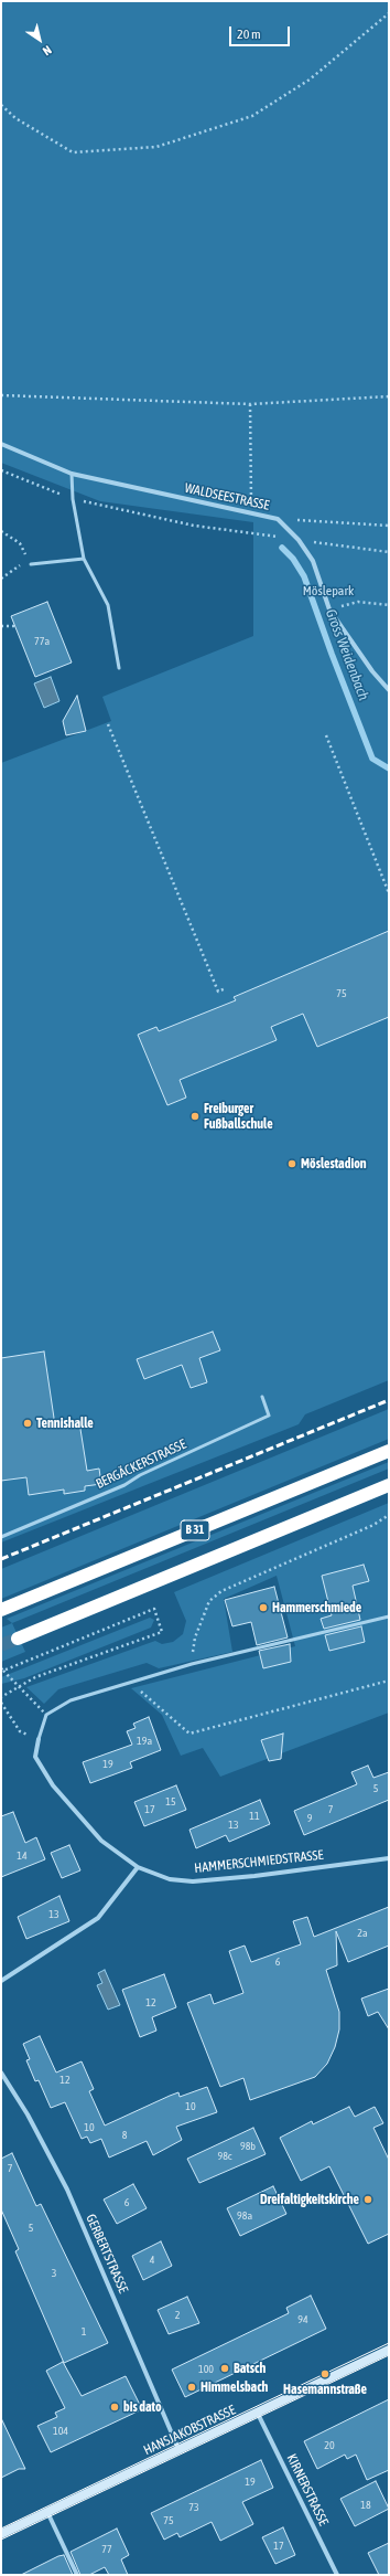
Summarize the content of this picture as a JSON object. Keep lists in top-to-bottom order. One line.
{"streets":{"highway":["B 31"],"street":["WALDSEESTRASSE","HAMMERSCHMIEDSTRASSE","GERBERTSTRASSE","HANSJAKOBSTRASSE","KIRNERSTRASSE"],"lane":["BERGÄCKERSTRASSE"]},"crossings":[["GERBERTSTRASSE","HANSJAKOBSTRASSE"],["HANSJAKOBSTRASSE","KIRNERSTRASSE"]],"water":["Gross Weidenbach"],"parks":["Möslepark"],"places":["Freiburger Fußballschule","Möslestadion","Tennishalle","Hammerschmiede","Dreifaltigkeitskirche","Batsch","Hasemannstraße","Himmelsbach","bis dato"],"house_numbers":["77a","75","19a","19","5","15","17","7","11","9","13","14","13","2a","6","12","12","10","10","8","98b","98c","7","6","98a","5","4","3","2","94","1","100","104","20","19","18","73","75","17","77"],"scale_bar":"20 m","north":"bottom right"}
